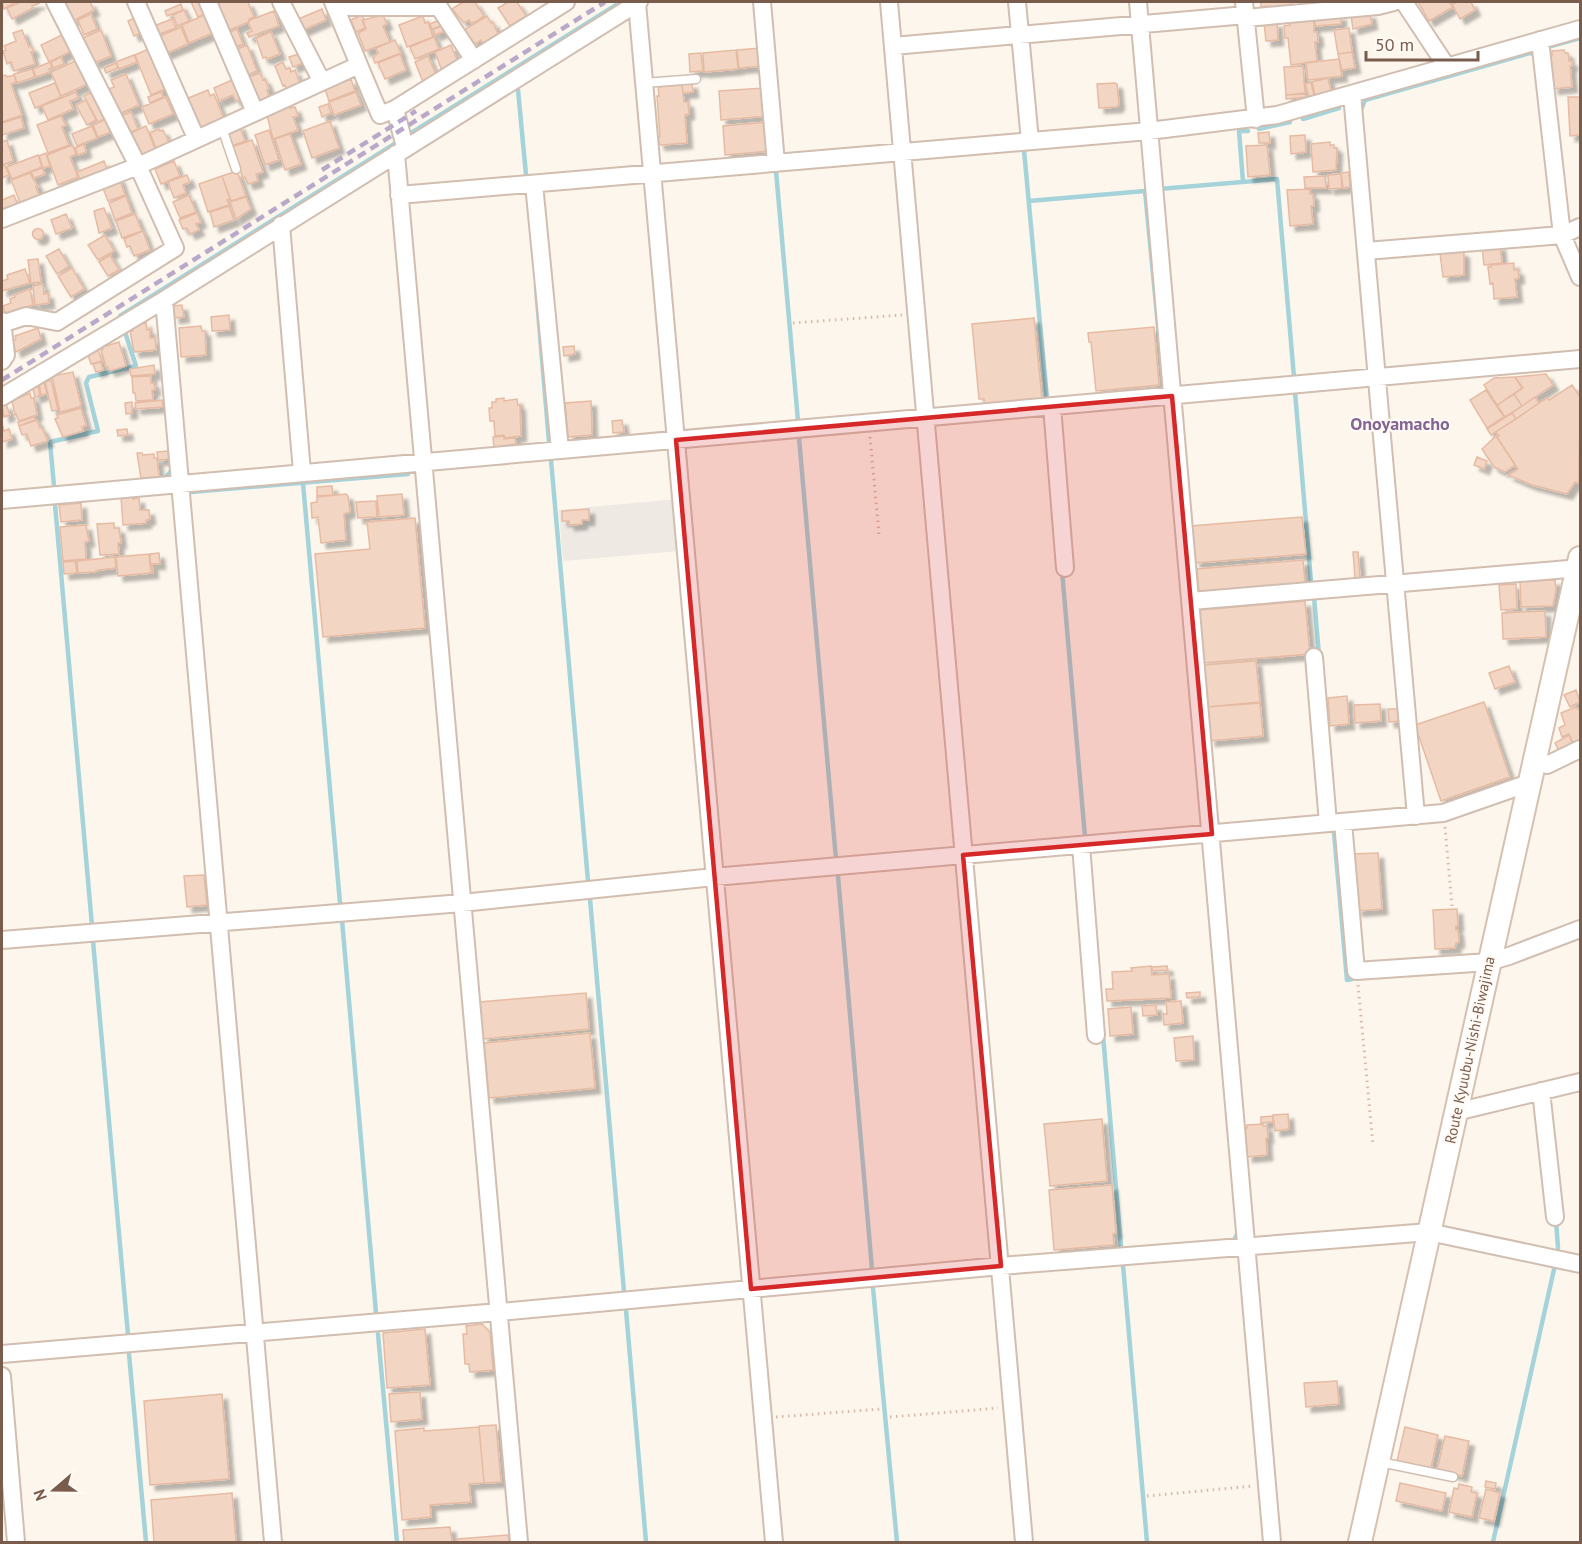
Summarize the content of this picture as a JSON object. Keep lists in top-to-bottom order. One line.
{"streets":{"main road":["Route Kyuubu-Nishi-Biwajima"]},"districts":["Onoyamacho"],"scale_bar":"50 m","north":"left"}
